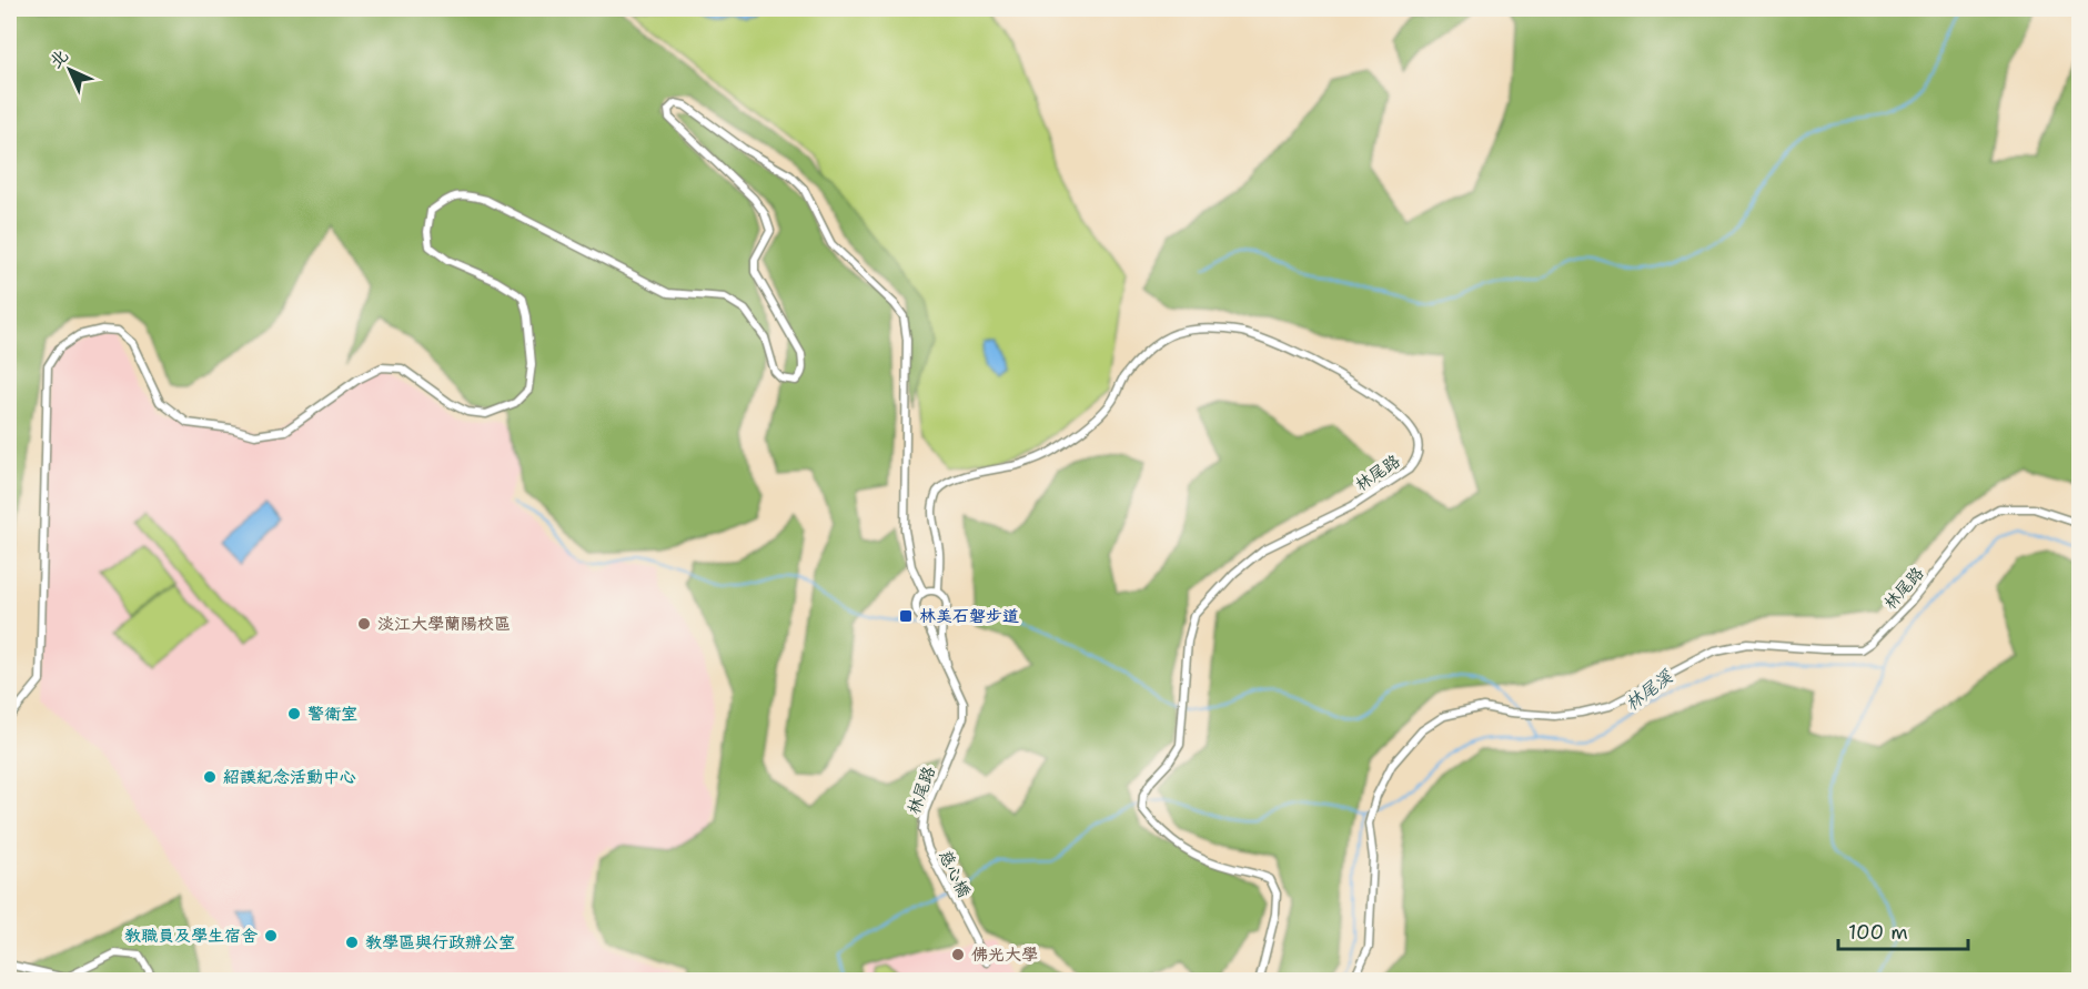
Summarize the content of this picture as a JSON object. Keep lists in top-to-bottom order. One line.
{"streets":{"street":["林尾路","慈心橋"]},"crossings":[["林尾路","慈心橋"]],"water":["林尾溪"],"places":{"transit":["林美石磐步道"],"other":["淡江大學蘭陽校區","警衛室","紹謨紀念活動中心","教職員及學生宿舍","教學區與行政辦公室","佛光大學"]},"scale_bar":"100 m","north":"top left"}
